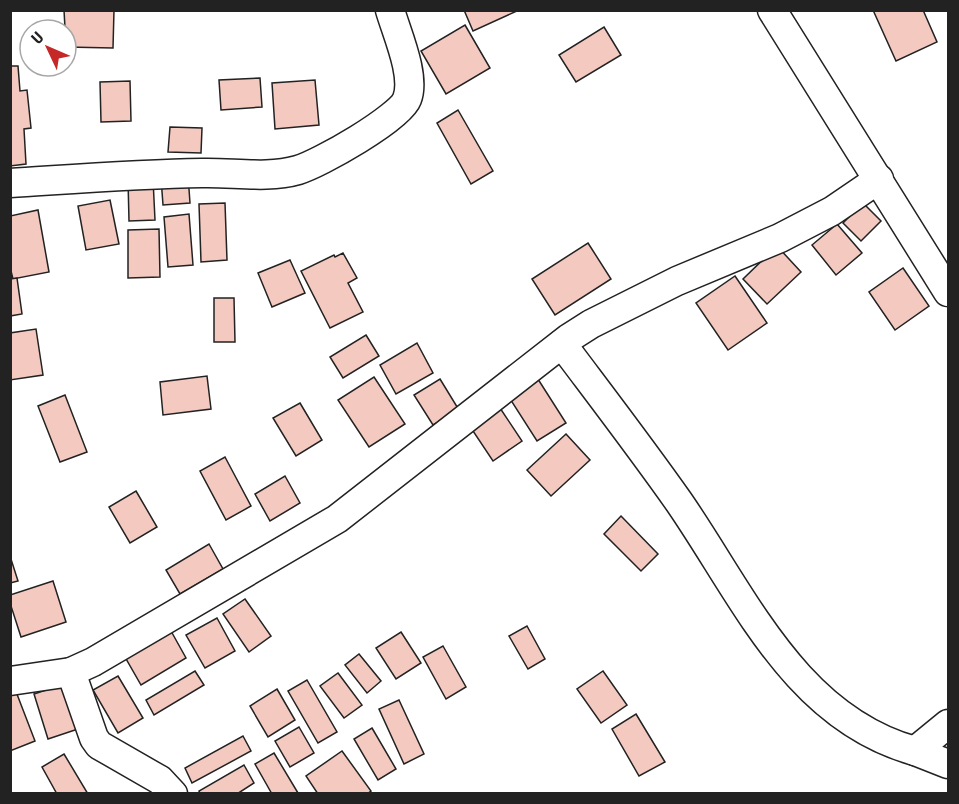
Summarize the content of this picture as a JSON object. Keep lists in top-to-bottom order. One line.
{"north":"top left"}
